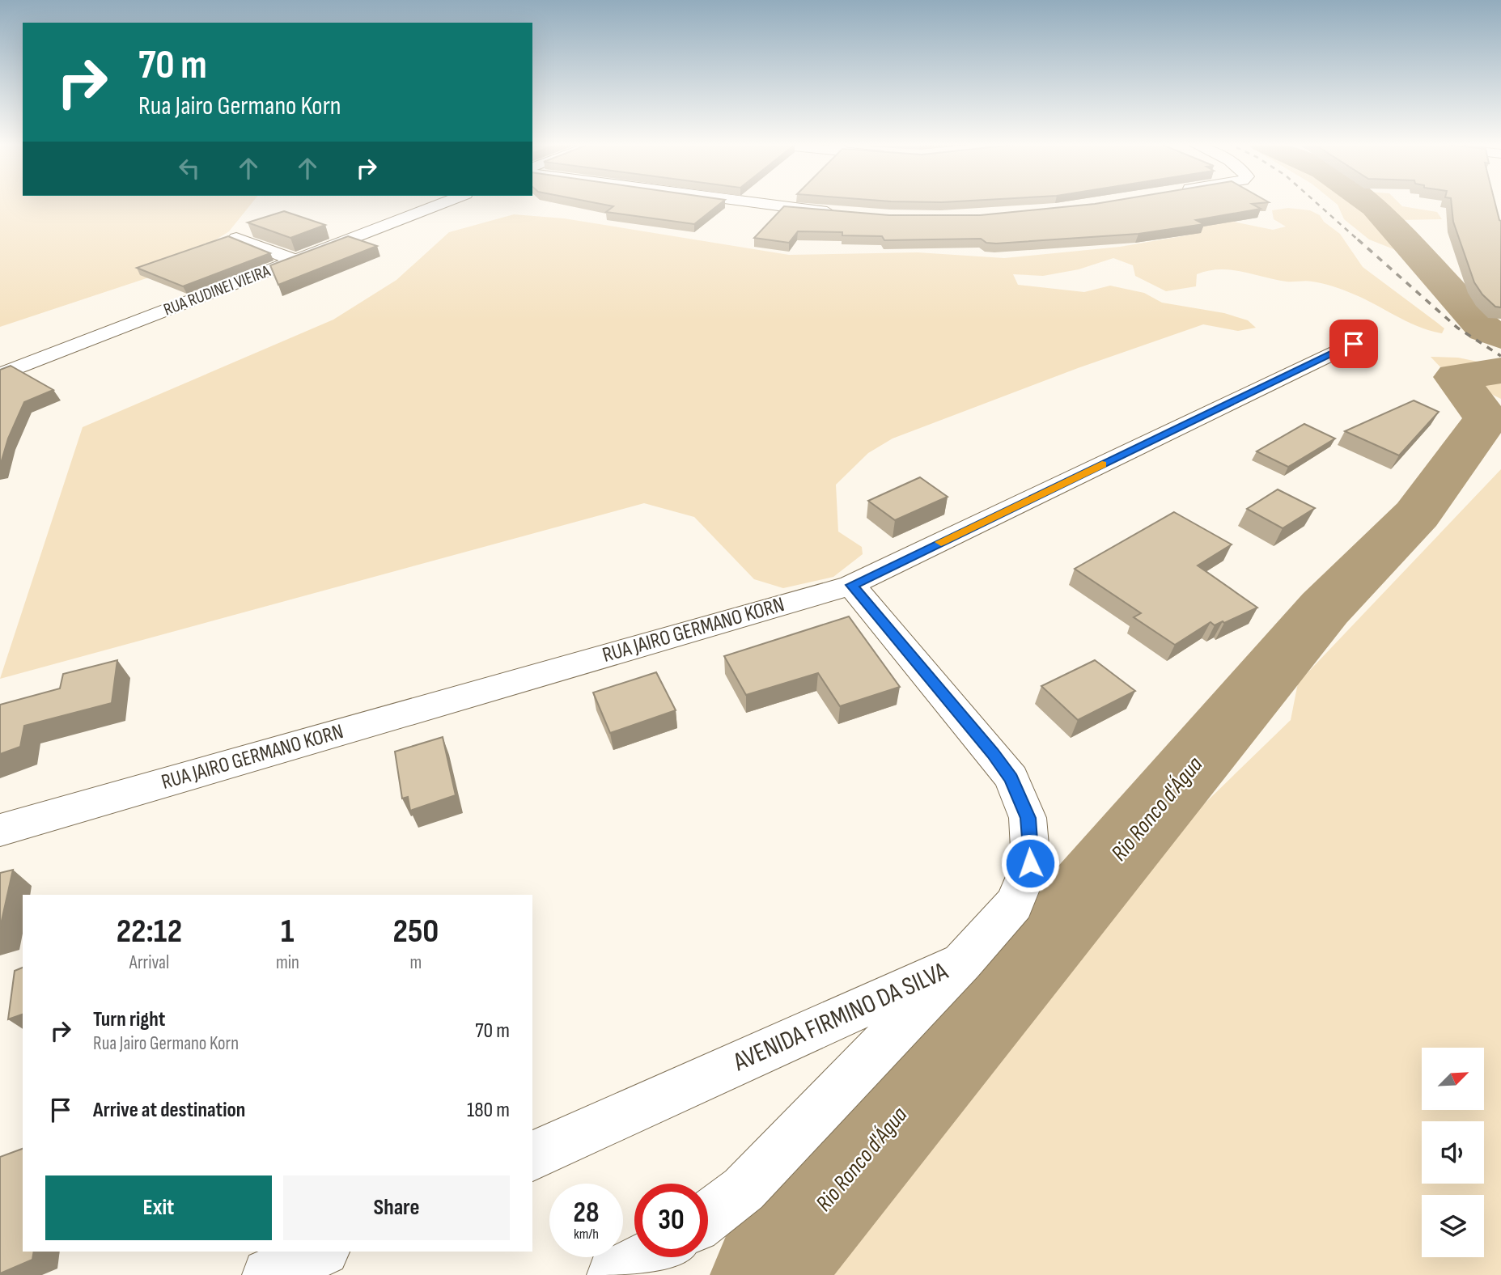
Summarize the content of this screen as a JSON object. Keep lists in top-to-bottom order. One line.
{"streets":{"street":["RUA RUDINEI VIEIRA","RUA JAIRO GERMANO KORN","AVENIDA FIRMINO DA SILVA"]},"water":["Rio Ronco d'Água"],"north":"top right","page":{"turn":["70 m","Rua Jairo Germano Korn"],"eta":["22:12","Arrival","1","min","250","m"],"list":[{"name":"Turn right","note":"Rua Jairo Germano Korn","value":"70 m"},{"name":"Arrive at destination","value":"180 m"}],"buttons":["Exit","Share"],"speed":"28 km/h","limit":"30"}}
